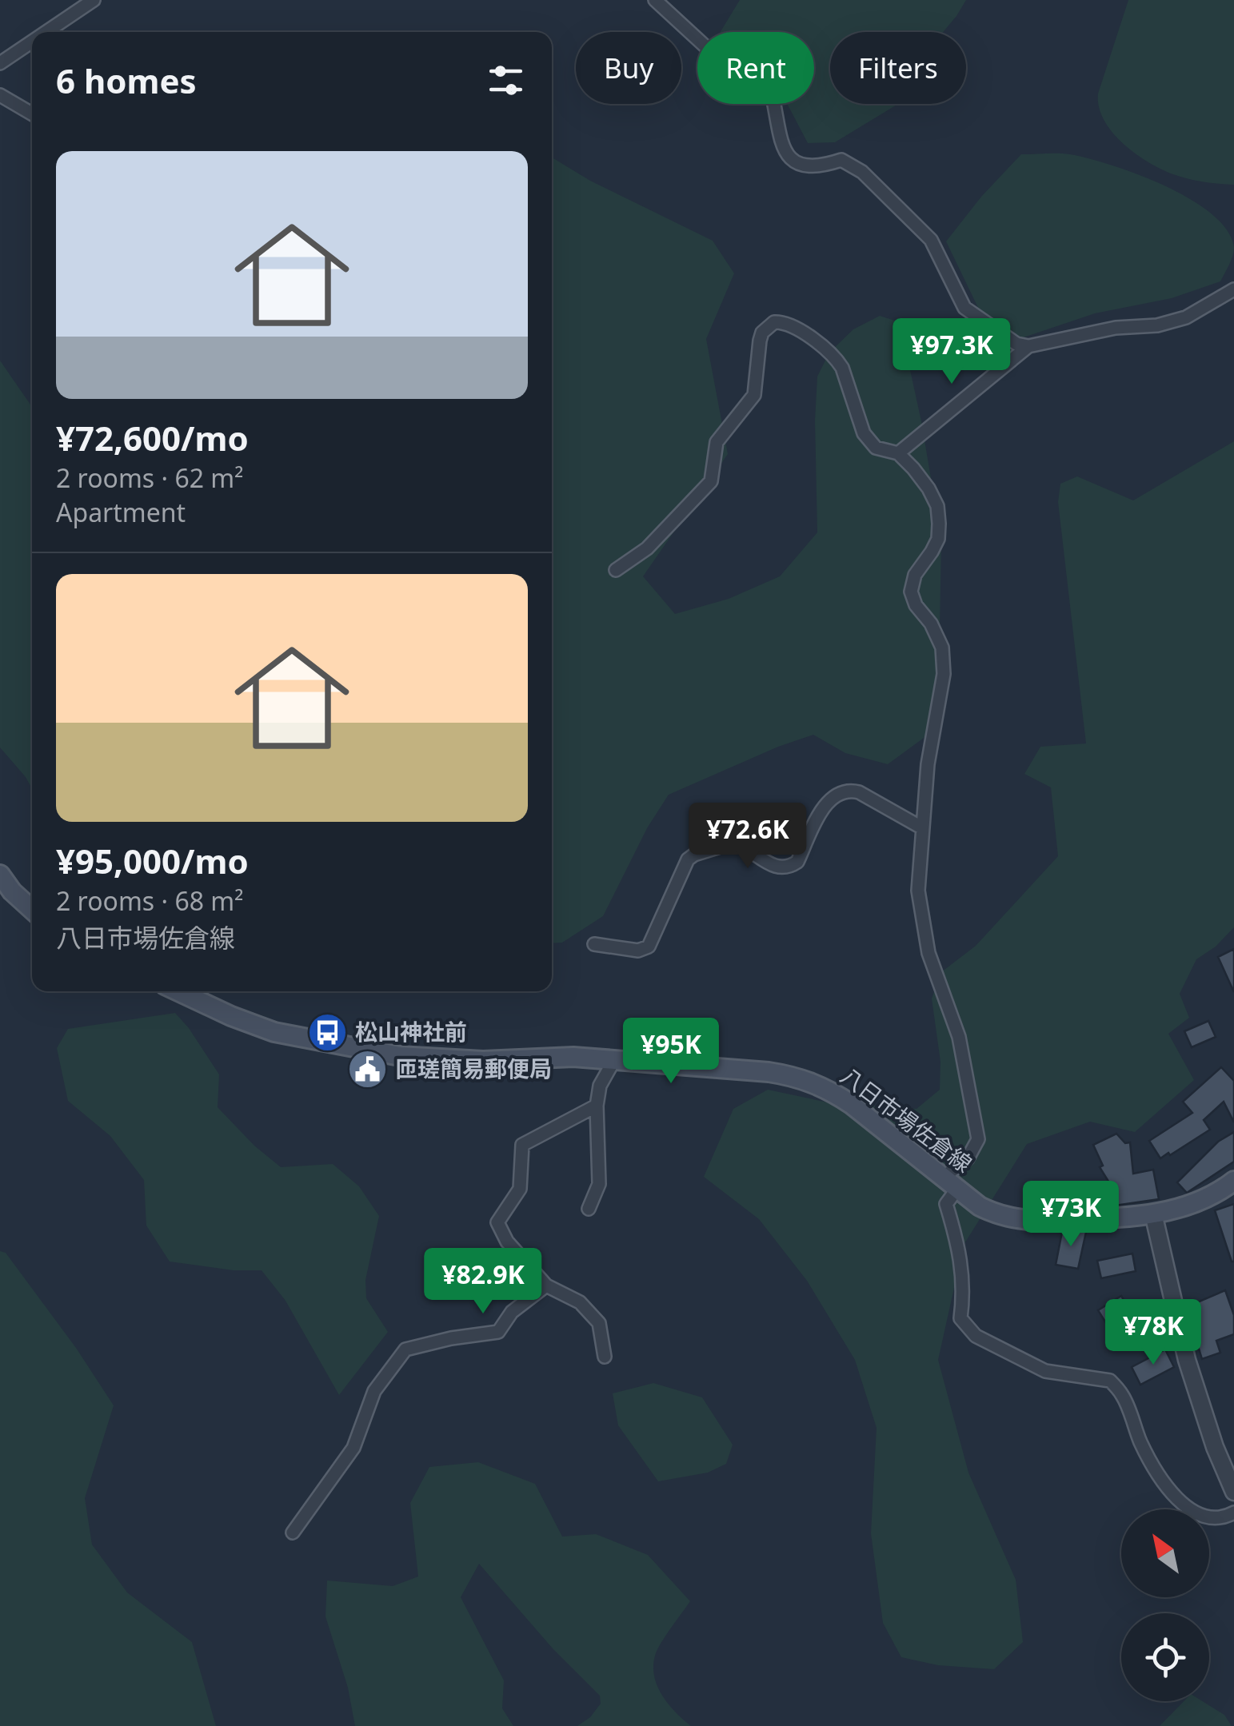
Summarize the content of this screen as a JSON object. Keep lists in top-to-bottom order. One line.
{"streets":{"main road":["八日市場佐倉線"]},"places":{"bus stop":["松山神社前"],"public building":["匝瑳簡易郵便局"]},"north":"top left","page":{"chip":["Buy","Rent","Filters"],"heading":"6 homes","list":[{"name":"¥72,600/mo","note":"2 rooms · 62 m² · Apartment"},{"name":"¥95,000/mo","note":"2 rooms · 68 m² · 八日市場佐倉線"}],"price":["¥97.3K","¥72.6K","¥95K","¥73K","¥82.9K","¥78K"]}}
